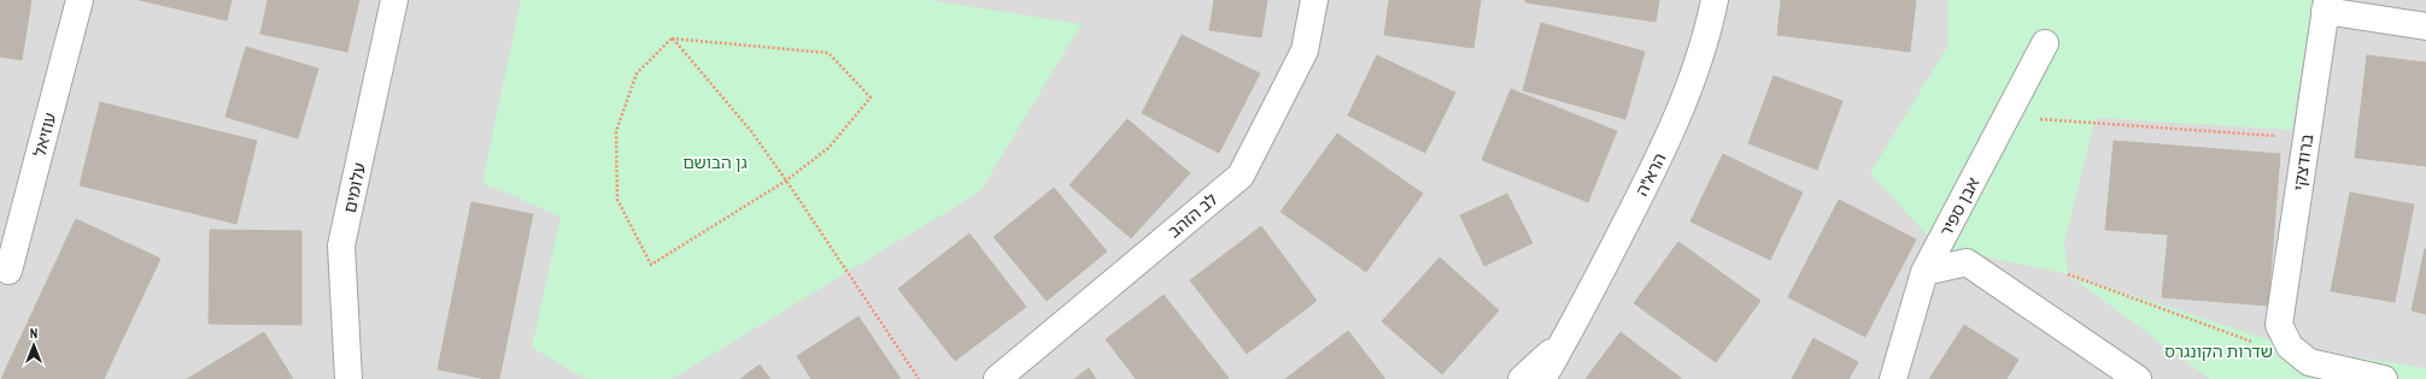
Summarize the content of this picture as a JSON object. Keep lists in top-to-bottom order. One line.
{"streets":{"street":["עוזיאל","ברודצקי","הרא\"ה","עלומים","אבן ספיר","לב הזהב"]},"parks":["גן הבושם","שדרות הקונגרס"],"north":"top"}
